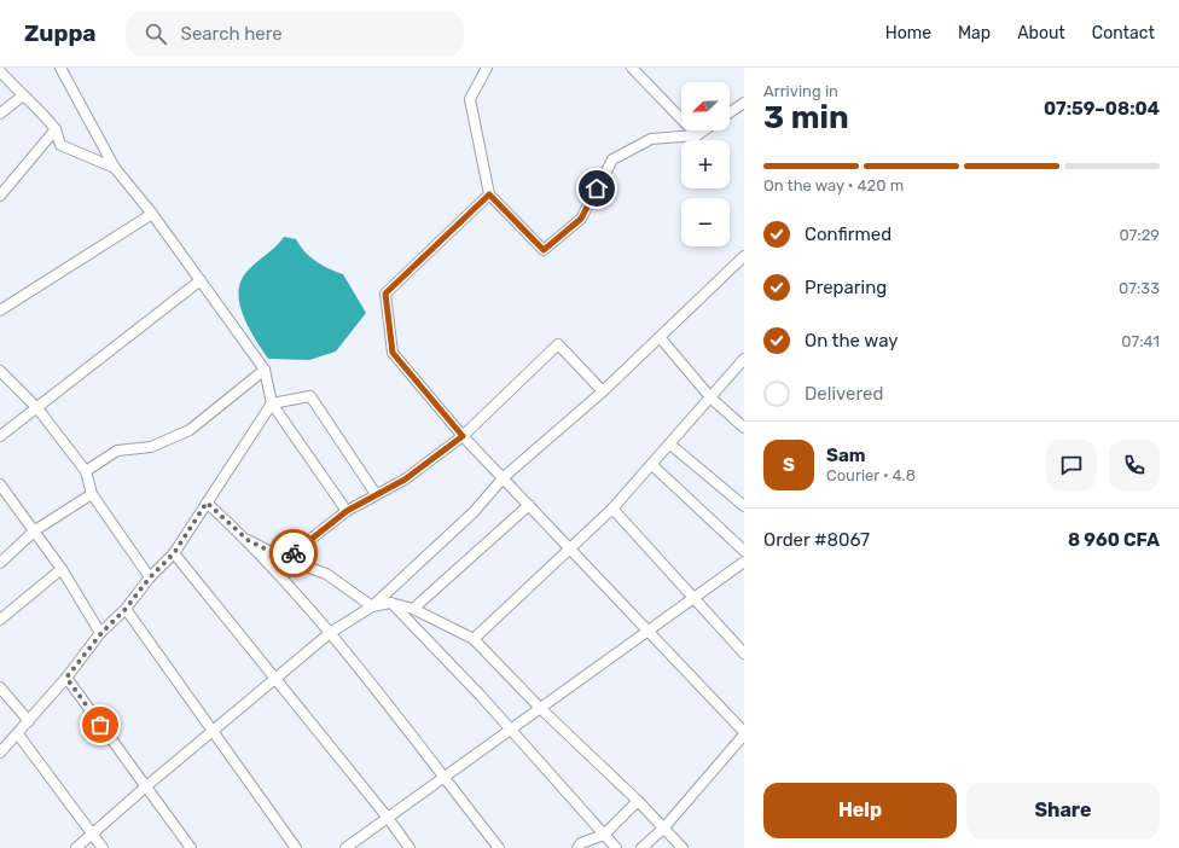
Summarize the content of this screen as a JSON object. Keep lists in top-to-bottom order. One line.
{"north":"bottom left","page":{"header":"Zuppa","search":"Search here","nav":["Home","Map","About","Contact"],"heading":["3 min","Arriving in","07:59–08:04"],"panel":["Sam","Courier · 4.8","Order #8067","8 960 CFA"],"map_buttons":["+","−"],"bar":"On the way · 420 m","list":[["Confirmed","07:29"],["Preparing","07:33"],["On the way","07:41"],"Delivered"],"round":"S","buttons":["Help","Share"]}}
